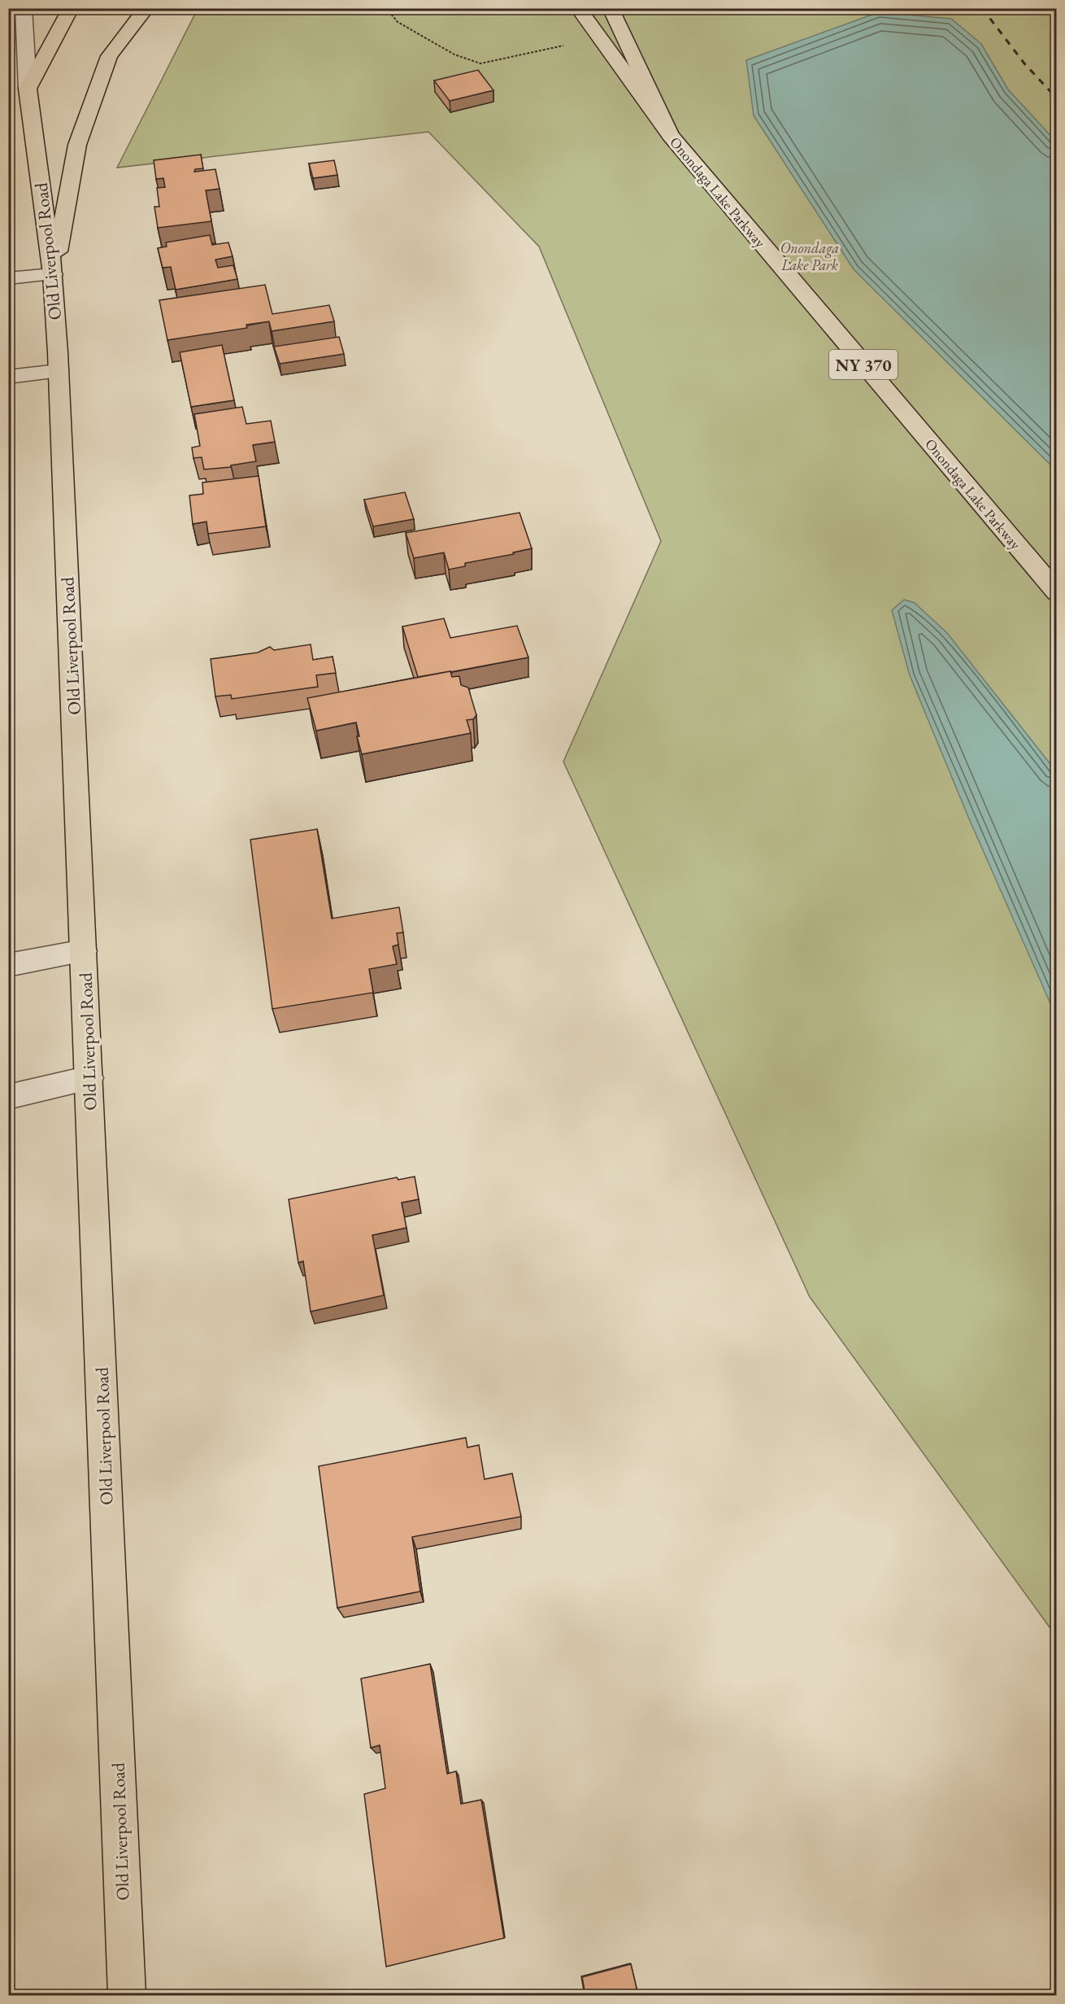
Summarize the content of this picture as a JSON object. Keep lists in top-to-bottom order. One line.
{"streets":{"main road":["Onondaga Lake Parkway","Old Liverpool Road","NY 370"]},"parks":["Onondaga Lake Park"]}
